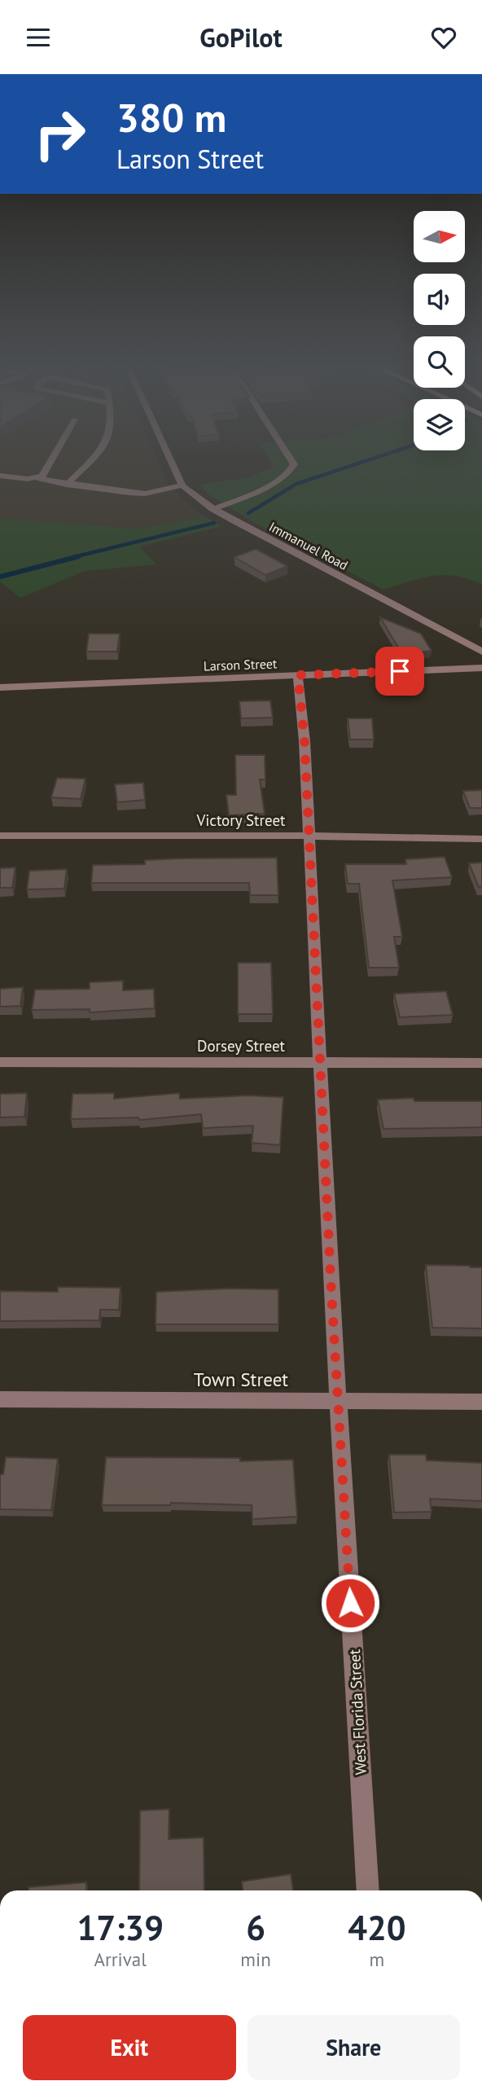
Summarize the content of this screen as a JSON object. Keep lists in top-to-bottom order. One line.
{"streets":{"street":["Immanuel Road","Larson Street","Victory Street","Dorsey Street","Town Street","West Florida Street"]},"crossings":[["Larson Street","West Florida Street"],["Victory Street","West Florida Street"],["Dorsey Street","West Florida Street"],["Town Street","West Florida Street"]],"north":"right","page":{"header":"GoPilot","turn":["380 m","Larson Street"],"eta":["17:39","Arrival","6","min","420","m"],"buttons":["Exit","Share"]}}
